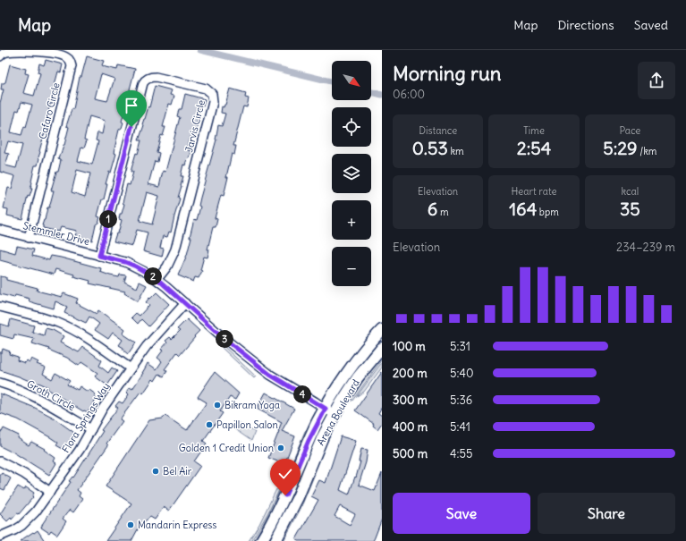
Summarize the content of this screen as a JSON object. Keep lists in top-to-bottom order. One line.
{"streets":{"main road":["Arena Boulevard"],"street":["Cafaro Circle","Jarvis Circle","Stemmler Drive","Groth Circle","Flora Springs Way"]},"crossings":[["Cafaro Circle","Stemmler Drive"],["Jarvis Circle","Stemmler Drive"],["Stemmler Drive","Arena Boulevard"],["Stemmler Drive","Flora Springs Way"],["Groth Circle","Flora Springs Way"]],"places":["Bikram Yoga","Papillon Salon","Golden 1 Credit Union","Bel Air","Mandarin Express"],"north":"bottom right","page":{"header":"Map","nav":["Map","Directions","Saved"],"heading":["Morning run","06:00"],"map_buttons":["+","−"],"stats":[["Distance","0.53 km"],["Time","2:54"],["Pace","5:29 /km"],["Elevation","6 m"],["Heart rate","164 bpm"],["kcal","35"]],"pins":["1","2","3","4"],"chart":["Elevation","234–239 m"],"list":[{"name":"100 m","note":"5:31"},{"name":"200 m","note":"5:40"},{"name":"300 m","note":"5:36"},{"name":"400 m","note":"5:41"},{"name":"500 m","note":"4:55"}],"buttons":["Save","Share"]}}
